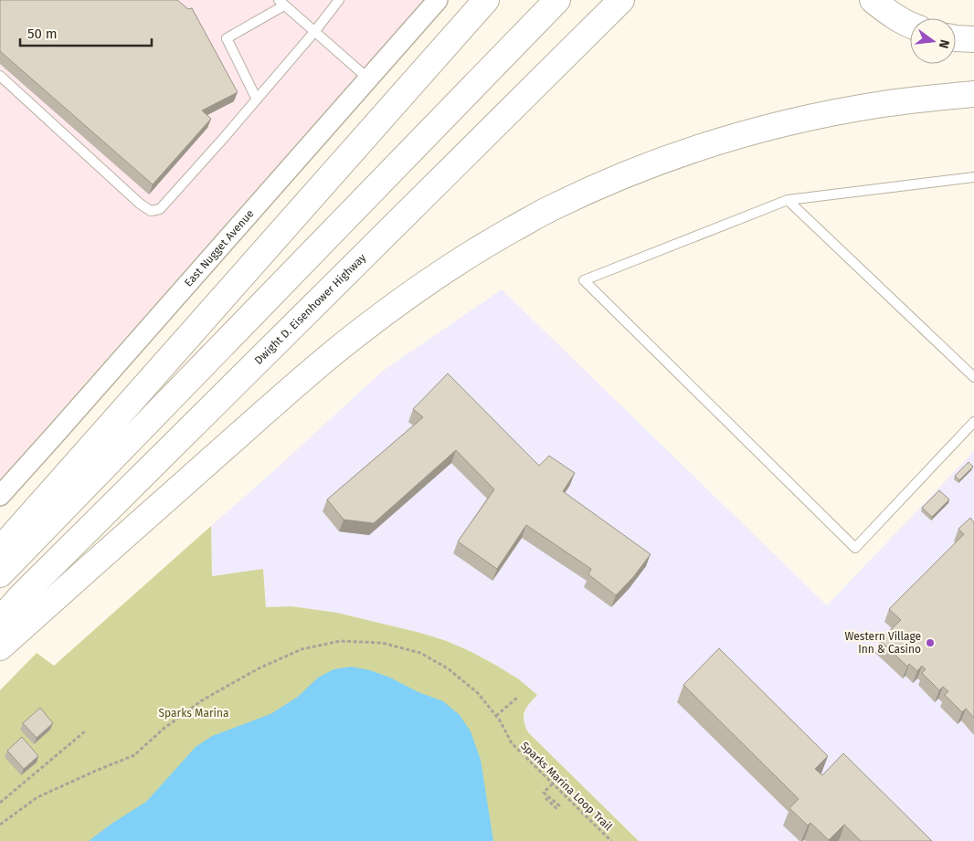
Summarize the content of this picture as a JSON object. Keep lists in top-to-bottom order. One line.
{"streets":{"highway":["Dwight D. Eisenhower Highway"],"street":["East Nugget Avenue"],"path":["Sparks Marina Loop Trail"]},"parks":["Sparks Marina"],"places":["Western Village Inn & Casino"],"scale_bar":"50 m","north":"right"}
